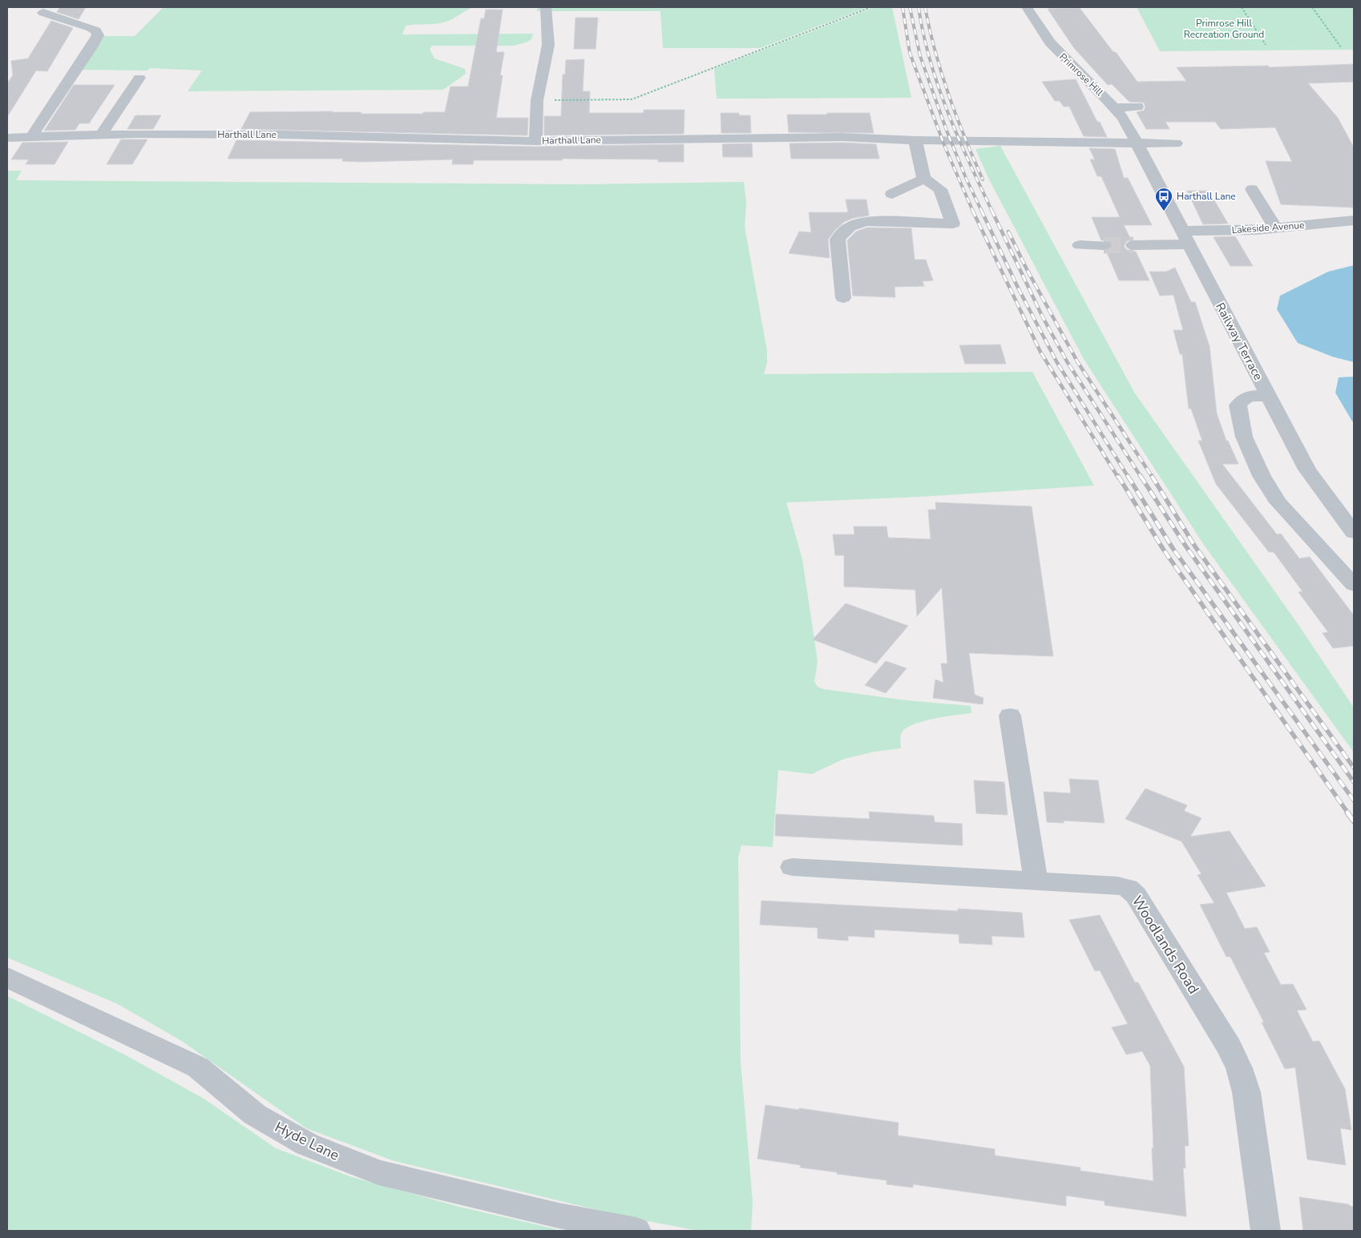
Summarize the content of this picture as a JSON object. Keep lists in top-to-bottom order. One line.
{"streets":{"street":["Primrose Hill","Harthall Lane","Lakeside Avenue","Railway Terrace","Woodlands Road","Hyde Lane"]},"crossings":[["Primrose Hill","Harthall Lane"],["Primrose Hill","Railway Terrace"],["Harthall Lane","Railway Terrace"],["Lakeside Avenue","Railway Terrace"]],"parks":["Primrose Hill Recreation Ground"],"places":{"bus stop":["Harthall Lane"]}}
